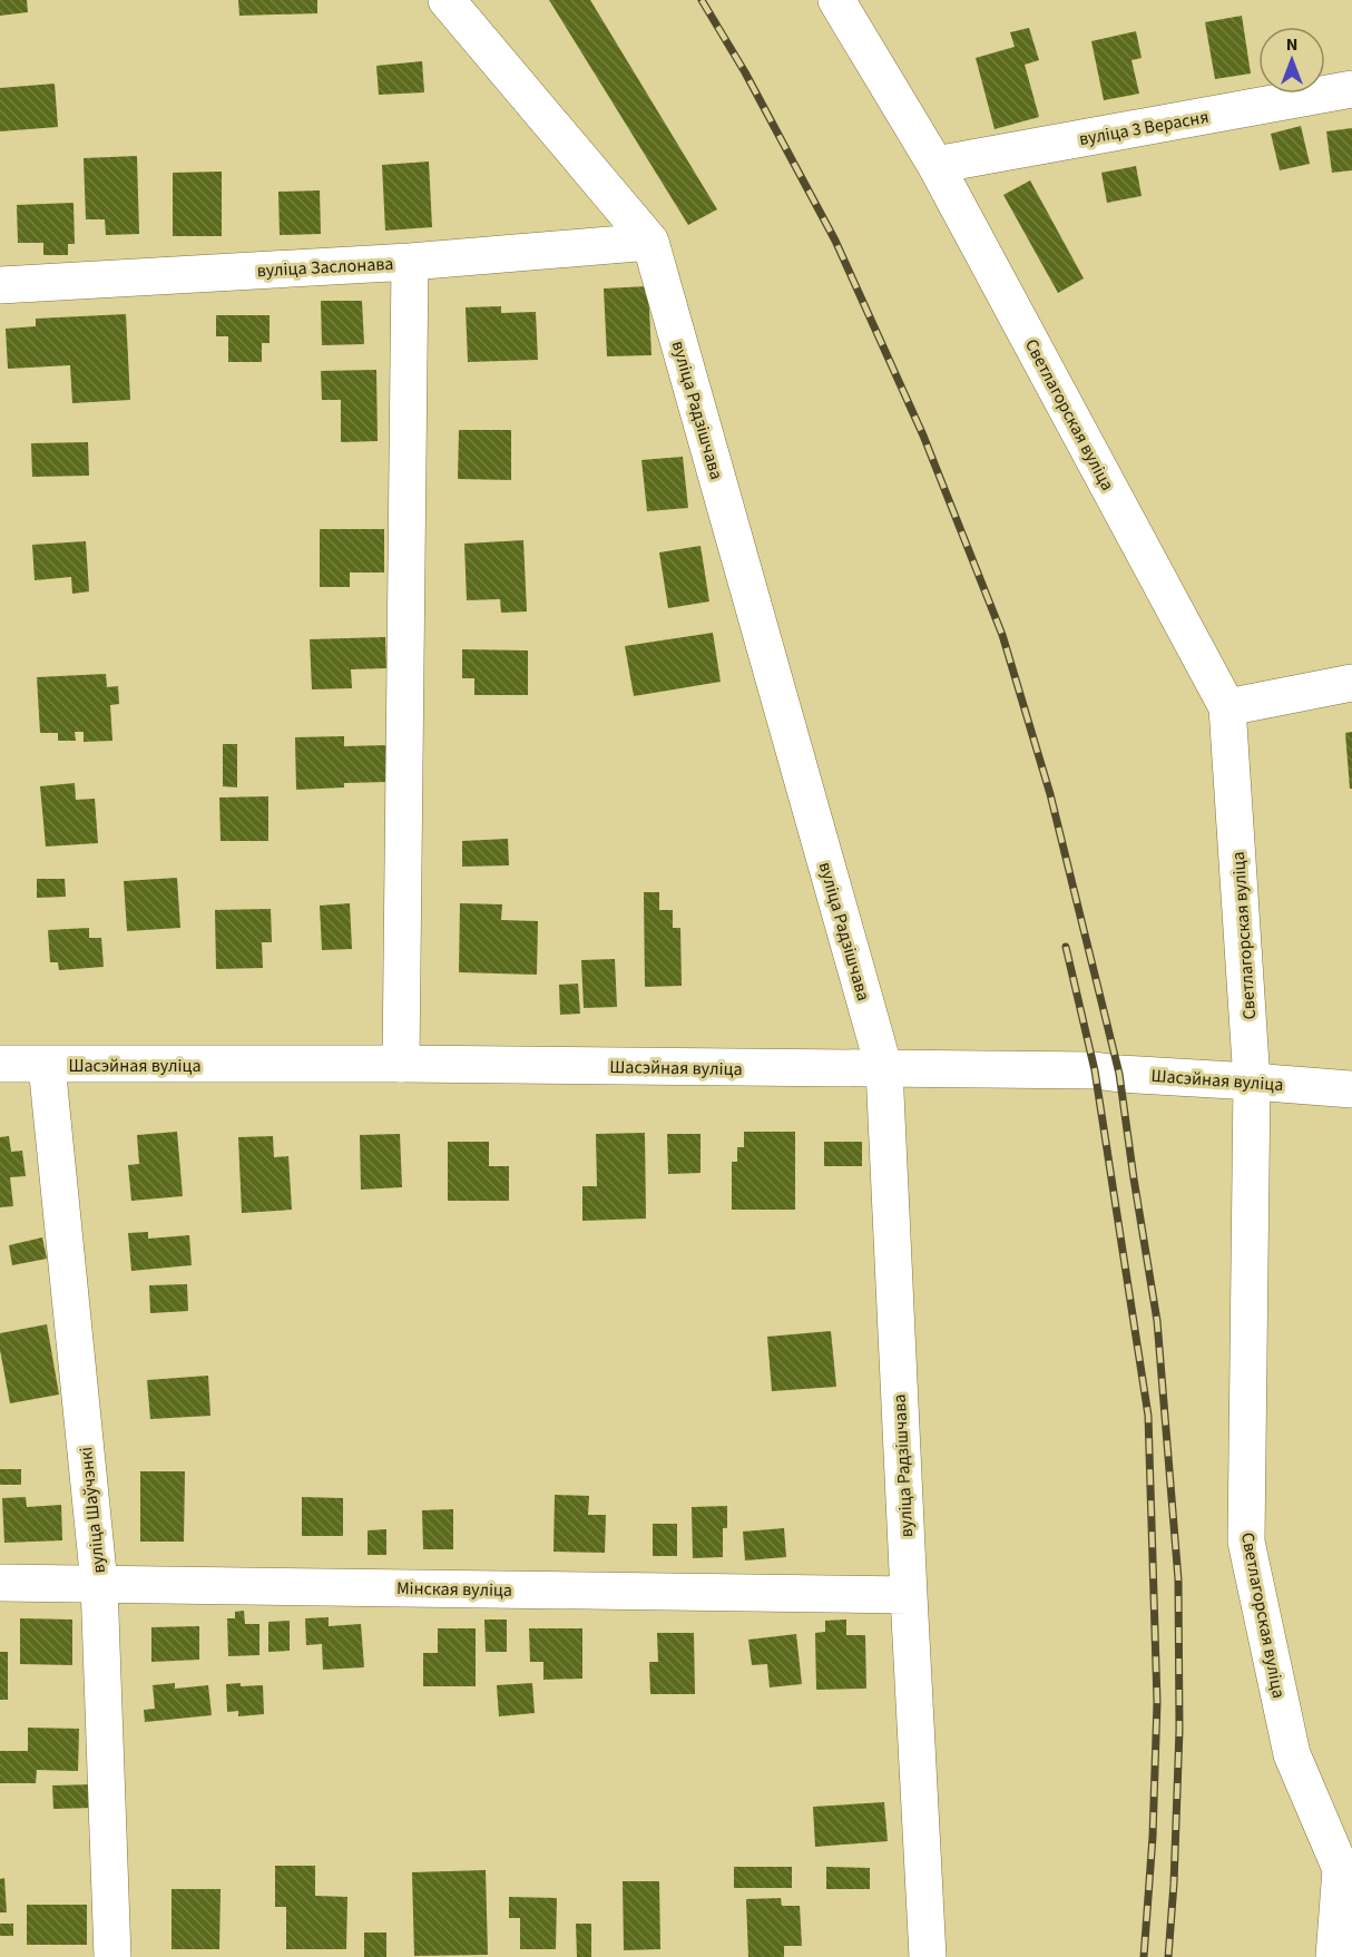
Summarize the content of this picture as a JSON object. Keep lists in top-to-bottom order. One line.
{"streets":{"street":["вуліца 3 Верасня","вуліца Заслонава","вуліца Радзішчава","Светлагорская вуліца","Шасэйная вуліца","вуліца Шаўчэнкі","Мінская вуліца"]},"crossings":[["вуліца 3 Верасня","Светлагорская вуліца"],["вуліца Заслонава","вуліца Радзішчава"],["вуліца Радзішчава","Шасэйная вуліца"],["вуліца Радзішчава","Мінская вуліца"],["Светлагорская вуліца","Шасэйная вуліца"],["Шасэйная вуліца","вуліца Шаўчэнкі"],["вуліца Шаўчэнкі","Мінская вуліца"]],"north":"top"}
